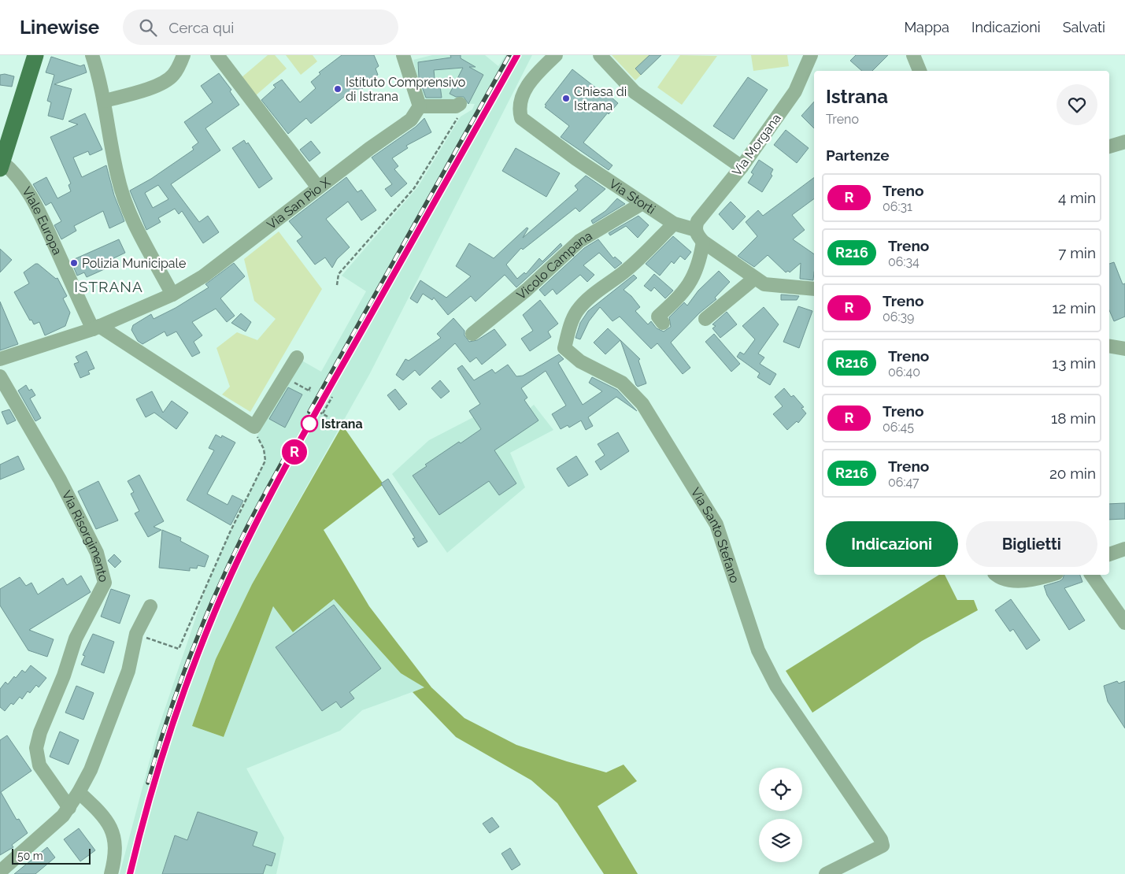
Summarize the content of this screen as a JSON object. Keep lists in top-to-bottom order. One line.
{"streets":{"street":["Via Morgana","Via Storti","Via San Pio X","Viale Europa","Vicolo Campana","Via Risorgimento","Via Santo Stefano"]},"crossings":[["Via Morgana","Via Storti"],["Via Storti","Vicolo Campana"],["Via Storti","Via Santo Stefano"],["Via San Pio X","Viale Europa"]],"districts":["ISTRANA"],"places":["Istituto Comprensivo di Istrana","Chiesa di Istrana","Polizia Municipale","Istrana"],"scale_bar":"50 m","page":{"header":"Linewise","search":"Cerca qui","nav":["Mappa","Indicazioni","Salvati"],"on_map":"R","heading":[["Istrana","Treno"],"Partenze"],"list":[{"mark":"R","name":"Treno","note":"06:31","value":"4 min"},{"mark":"R216","name":"Treno","note":"06:34","value":"7 min"},{"mark":"R","name":"Treno","note":"06:39","value":"12 min"},{"mark":"R216","name":"Treno","note":"06:40","value":"13 min"},{"mark":"R","name":"Treno","note":"06:45","value":"18 min"},{"mark":"R216","name":"Treno","note":"06:47","value":"20 min"}],"buttons":["Indicazioni","Biglietti"],"scale":"50 m"}}
